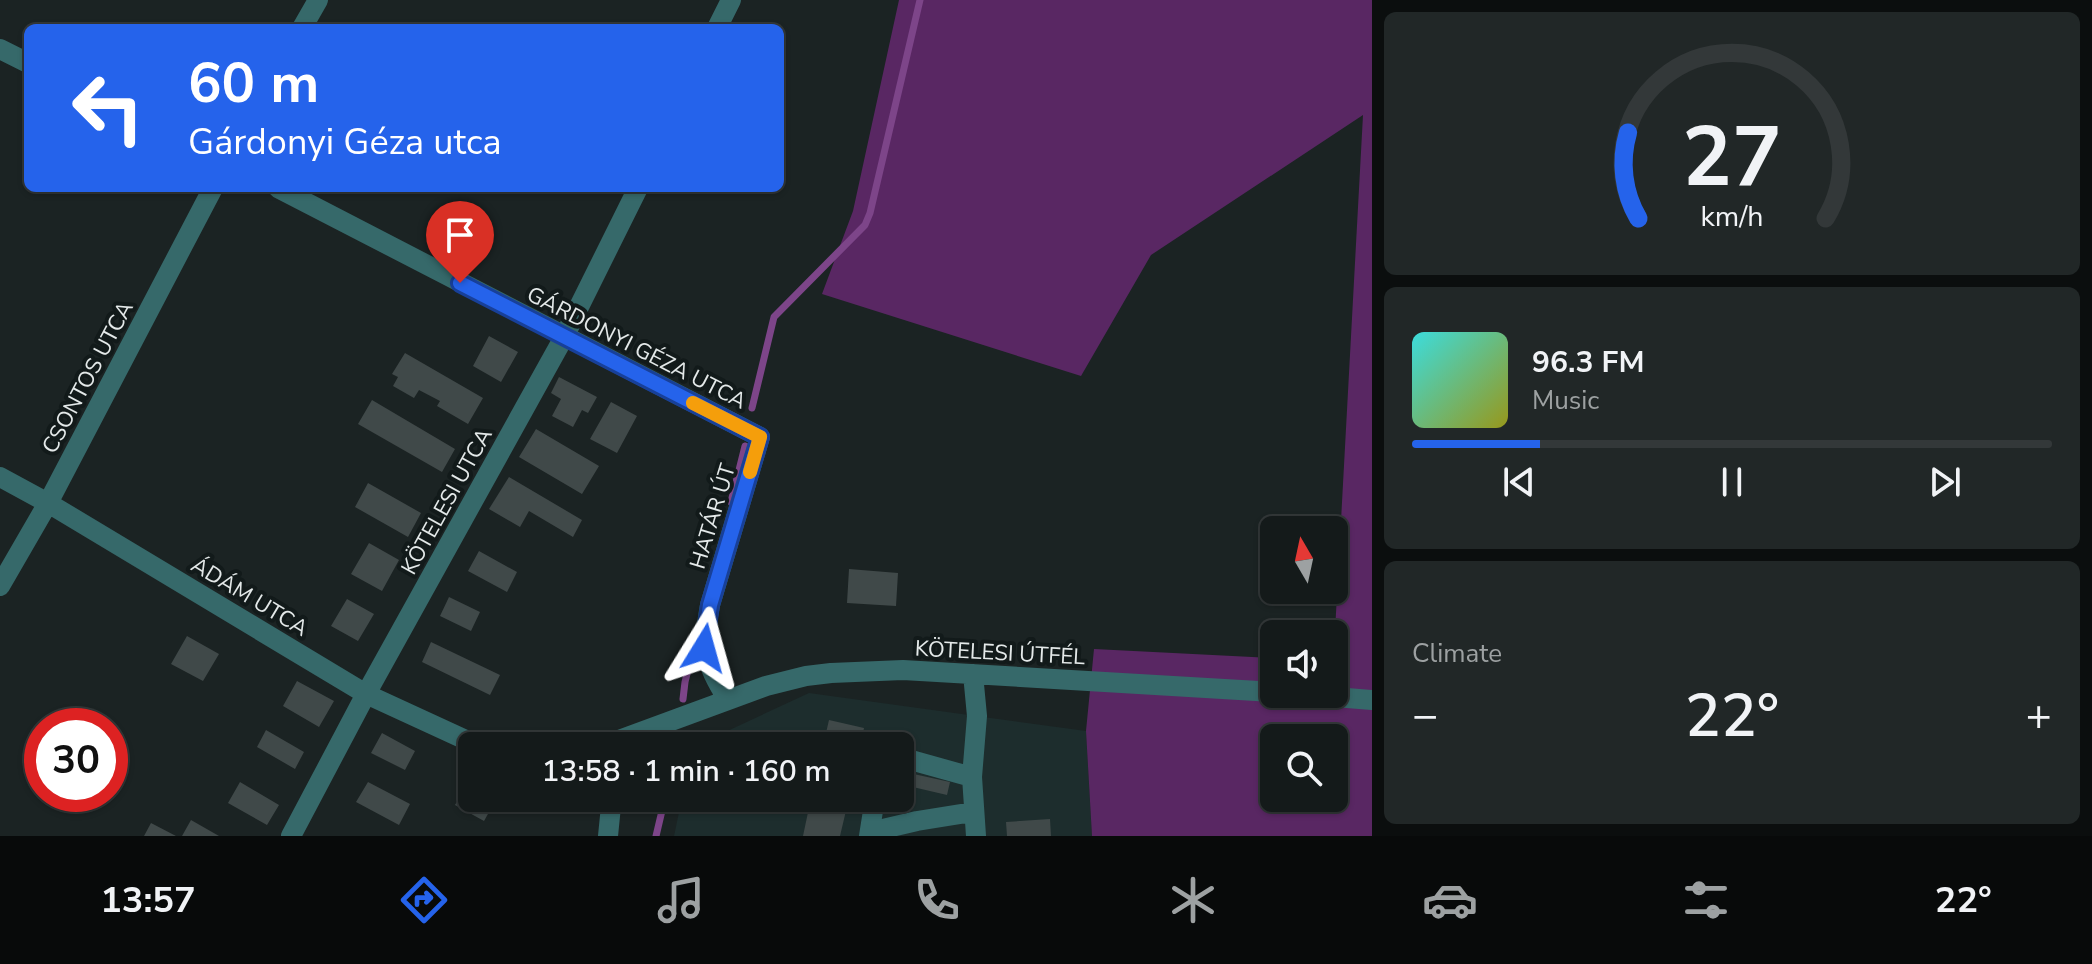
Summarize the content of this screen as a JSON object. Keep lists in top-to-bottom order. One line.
{"streets":{"street":["GÁRDONYI GÉZA UTCA","CSONTOS UTCA","KÖTELESI UTCA","HATÁR ÚT","ÁDÁM UTCA","KÖTELESI ÚTFÉL"]},"crossings":[["GÁRDONYI GÉZA UTCA","KÖTELESI UTCA"],["GÁRDONYI GÉZA UTCA","HATÁR ÚT"],["CSONTOS UTCA","ÁDÁM UTCA"],["KÖTELESI UTCA","ÁDÁM UTCA"],["HATÁR ÚT","KÖTELESI ÚTFÉL"]],"north":"top","page":{"turn":["60 m","Gárdonyi Géza utca"],"song":["96.3 FM","Music"],"tile":"Climate","heat":["−","22°","+"],"limit":"30","trip":"13:58 · 1 min · 160 m","tabs":["13:57","22°"],"gauge":["27","km/h"]}}
